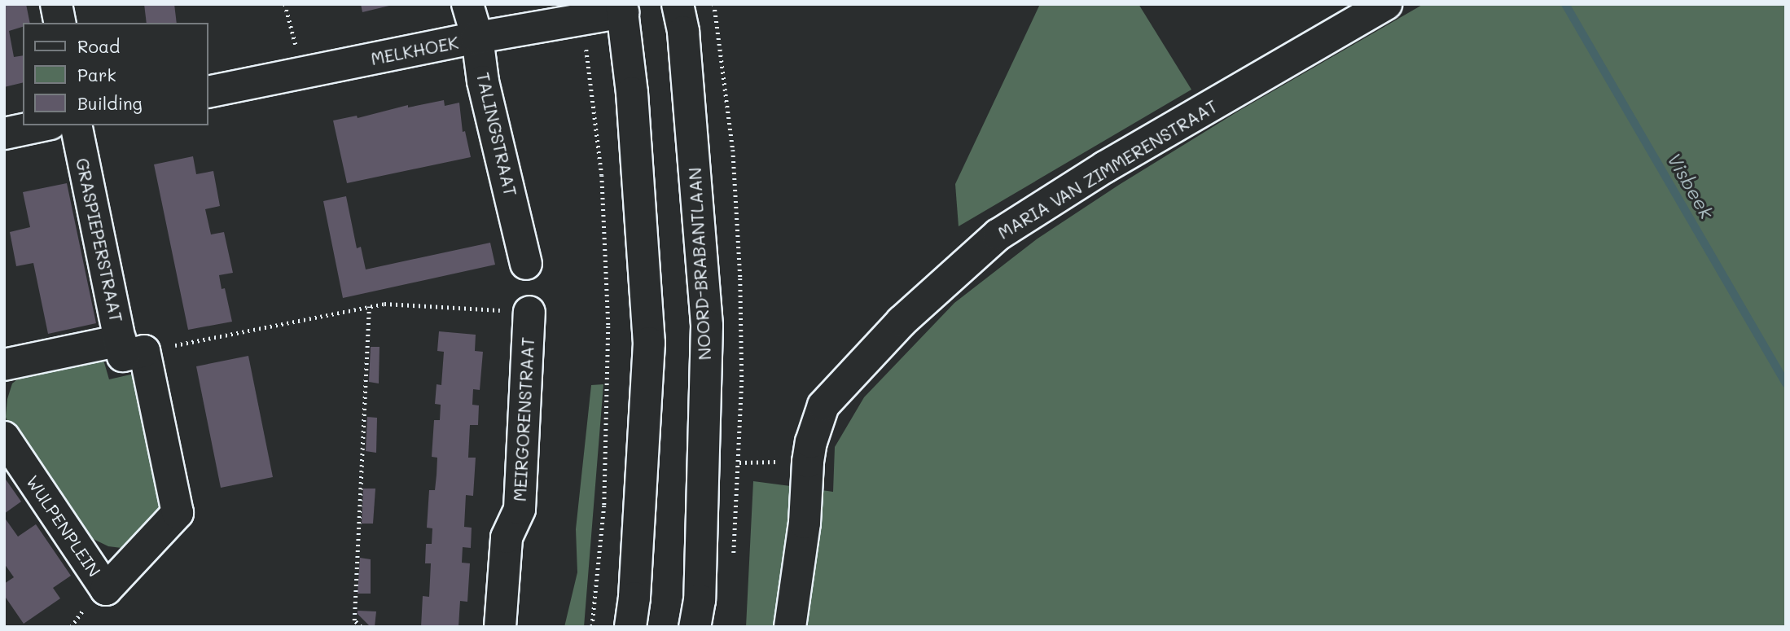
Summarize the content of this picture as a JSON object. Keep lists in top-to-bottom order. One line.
{"streets":{"street":["MELKHOEK","TALINGSTRAAT","MARIA VAN ZIMMERENSTRAAT","GRASPIEPERSTRAAT","NOORD-BRABANTLAAN","MEIRGORENSTRAAT","WULPENPLEIN"]},"crossings":[["MELKHOEK","TALINGSTRAAT"],["GRASPIEPERSTRAAT","WULPENPLEIN"]],"water":["Visbeek"],"legend":["Road","Park","Building"]}
